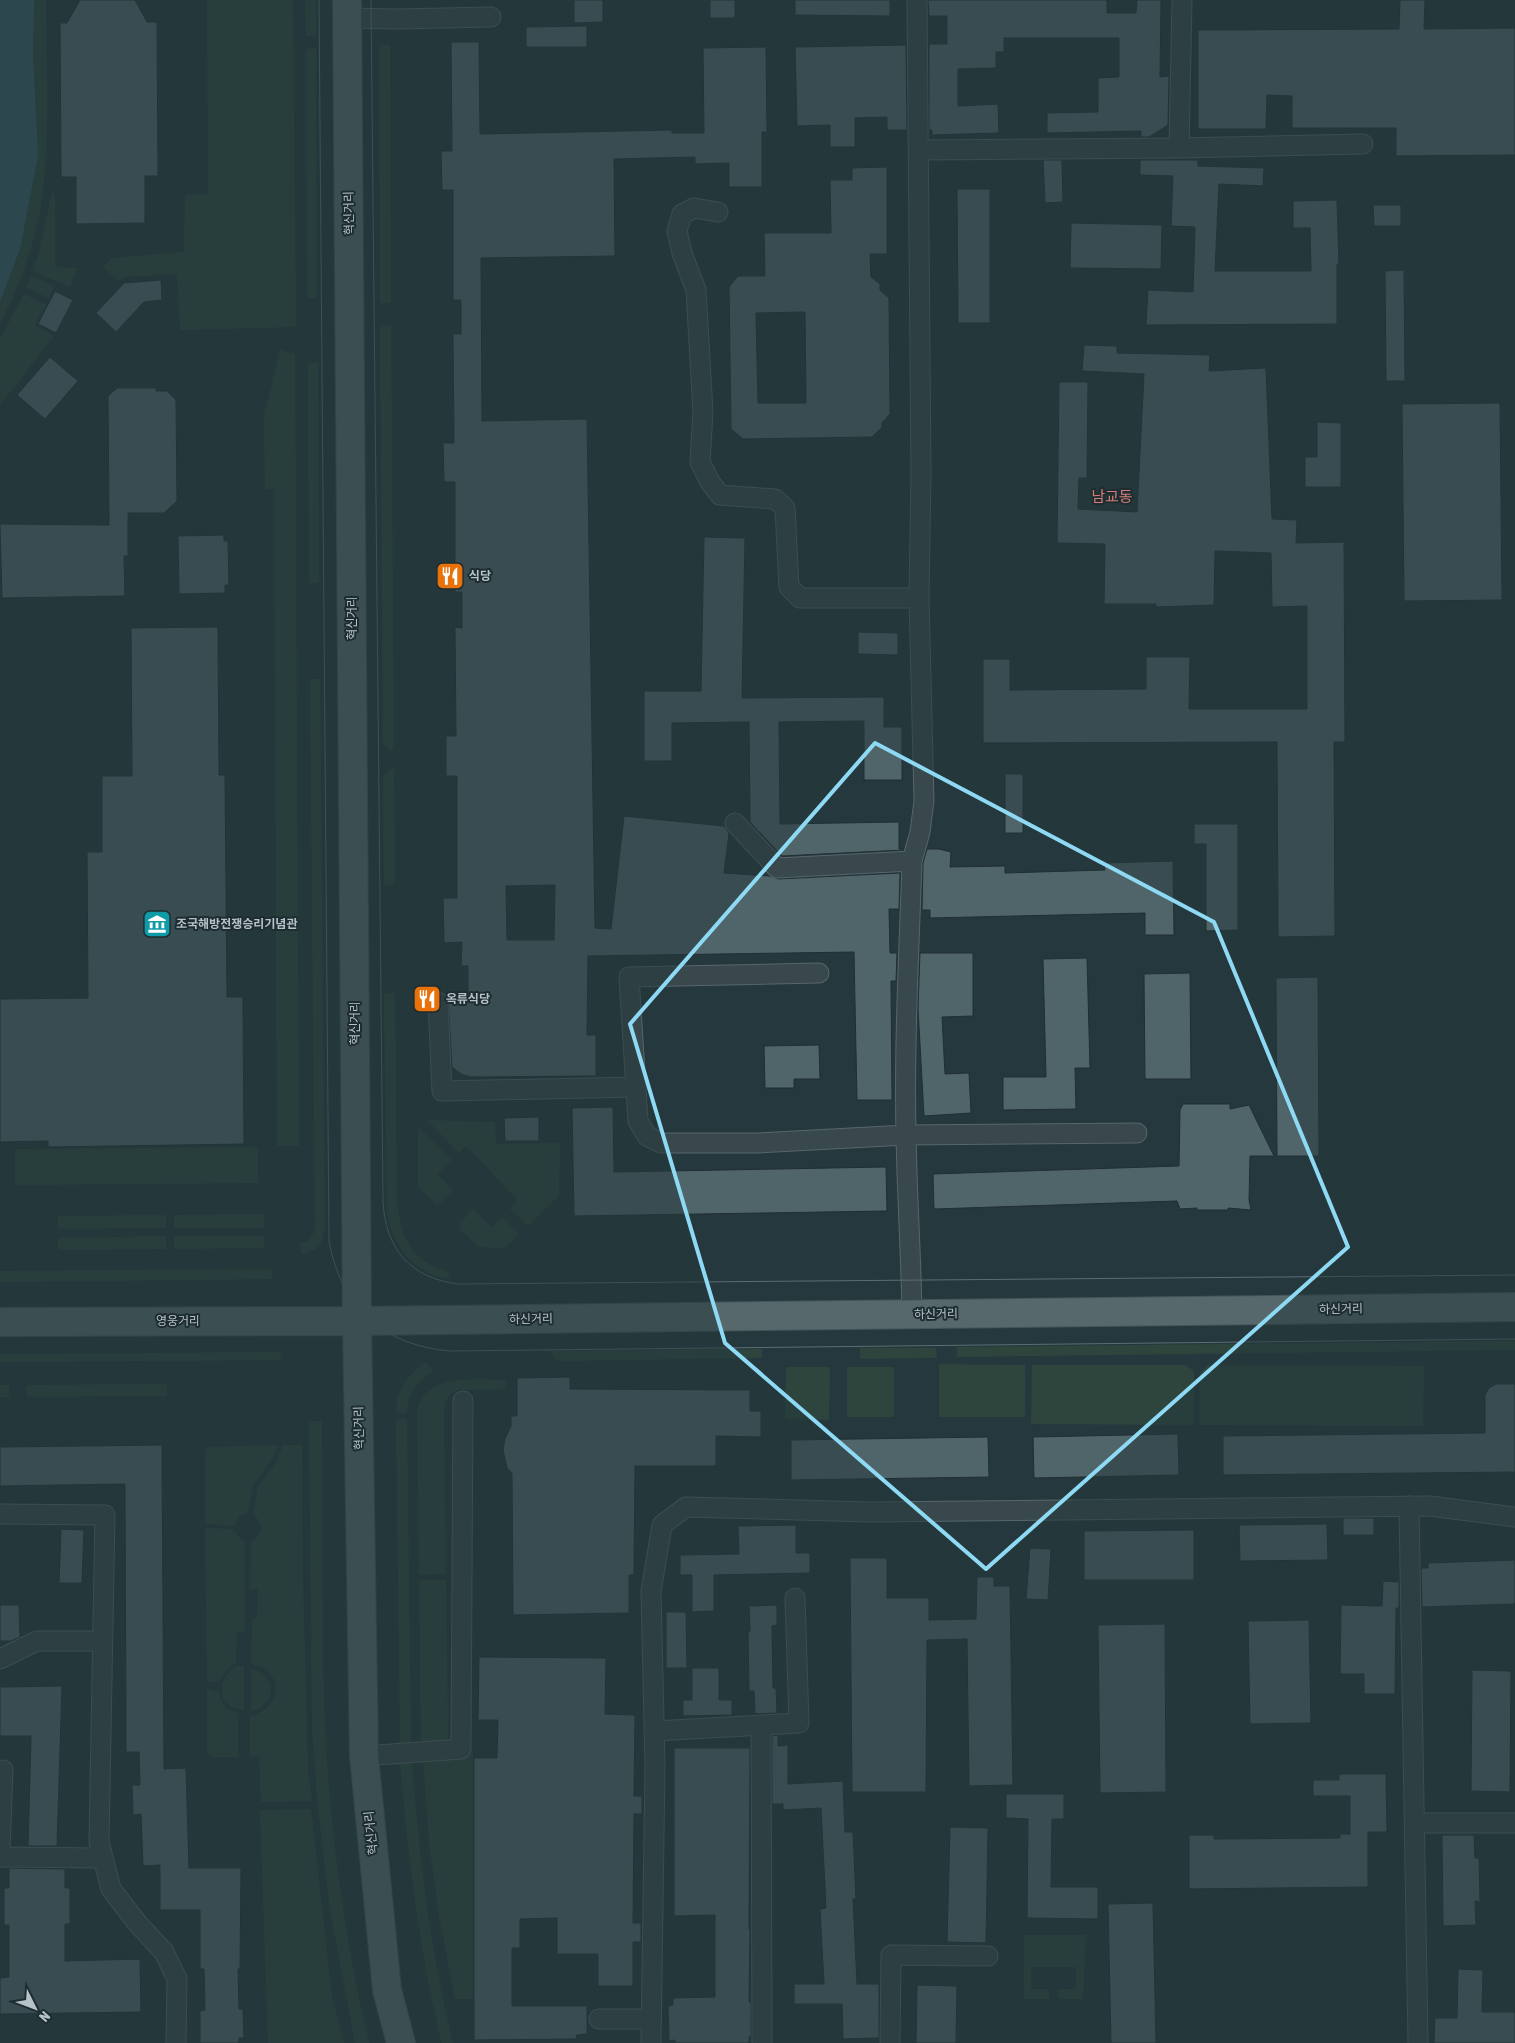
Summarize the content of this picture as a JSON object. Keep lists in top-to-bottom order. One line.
{"streets":{"main road":["혁신거리","하신거리","영웅거리"]},"crossings":[["혁신거리","하신거리"],["혁신거리","영웅거리"],["하신거리","영웅거리"]],"districts":["남교동"],"places":{"restaurant":["식당","옥류식당"],"museum":["조국해방전쟁승리기념관"]},"north":"bottom right"}
